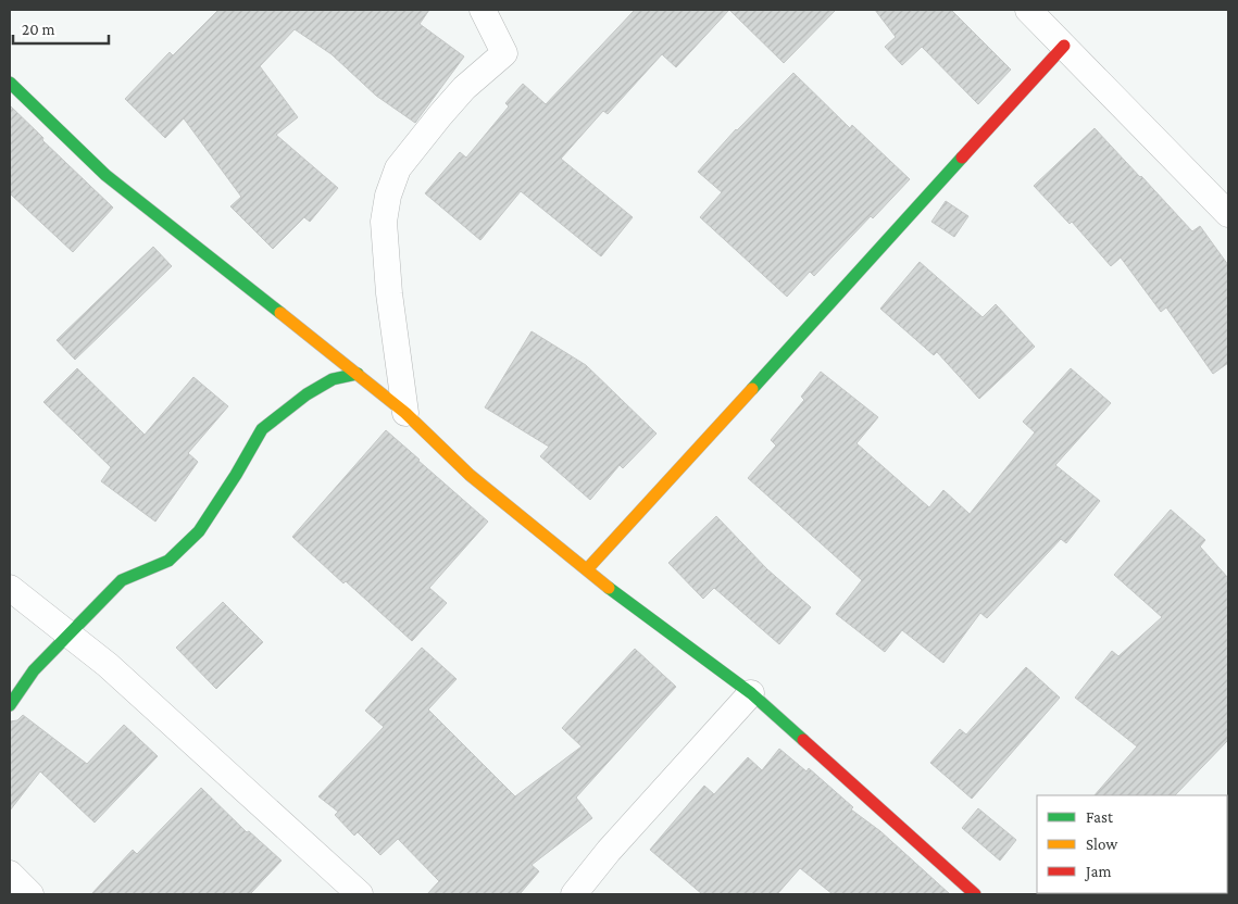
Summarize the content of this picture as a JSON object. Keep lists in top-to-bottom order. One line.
{"legend":["Fast","Slow","Jam"],"scale_bar":"20 m"}
